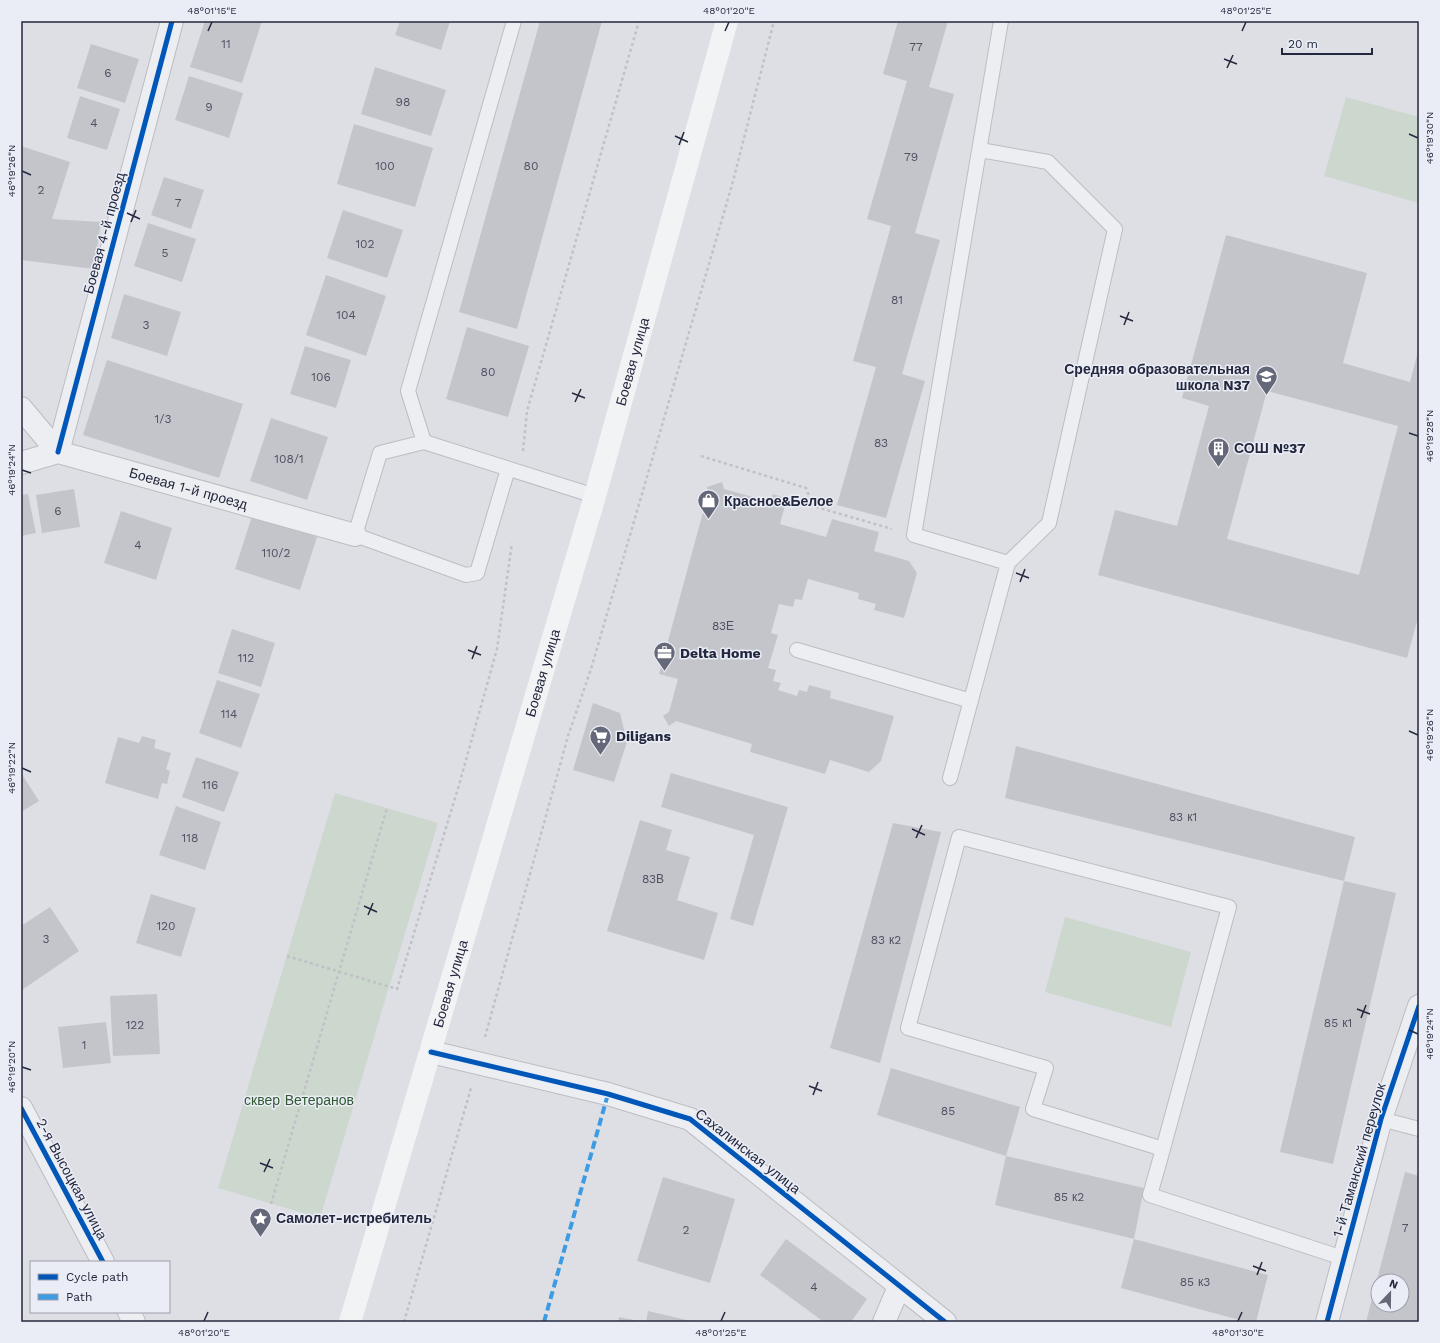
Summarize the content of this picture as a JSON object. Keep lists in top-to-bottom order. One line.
{"streets":{"main road":["Боевая улица"],"street":["Боевая 4-й проезд","Боевая 1-й проезд","Сахалинская улица","1-й Таманский переулок","2-я Высоцкая улица"]},"crossings":[["Боевая 4-й проезд","Боевая 1-й проезд"],["Боевая улица","Сахалинская улица"]],"parks":["сквер Ветеранов"],"places":{"school or university":["Средняя образовательная школа N37"],"building":["СОШ №37"],"shop":["Красное&Белое"],"office":["Delta Home"],"supermarket":["Diligans"],"place":["Самолет-истребитель"]},"house_numbers":["11","77","6","98","9","4","79","100","80","2","7","102","5","81","104","3","80","106","1/3","83","108/1","6","4","110/2","83Е","112","114","116","83 к1","118","83В","120","3","83 к2","85 к1","122","1","85","85 к2","7","2","85 к3","4"],"legend":["Cycle path","Path"],"scale_bar":"20 m","north":"top","coordinates":["48°01'15\"E","48°01'20\"E","48°01'25\"E","46°19'30\"N","46°19'26\"N","46°19'28\"N","46°19'24\"N","46°19'22\"N","46°19'20\"N","48°01'30\"E"]}
